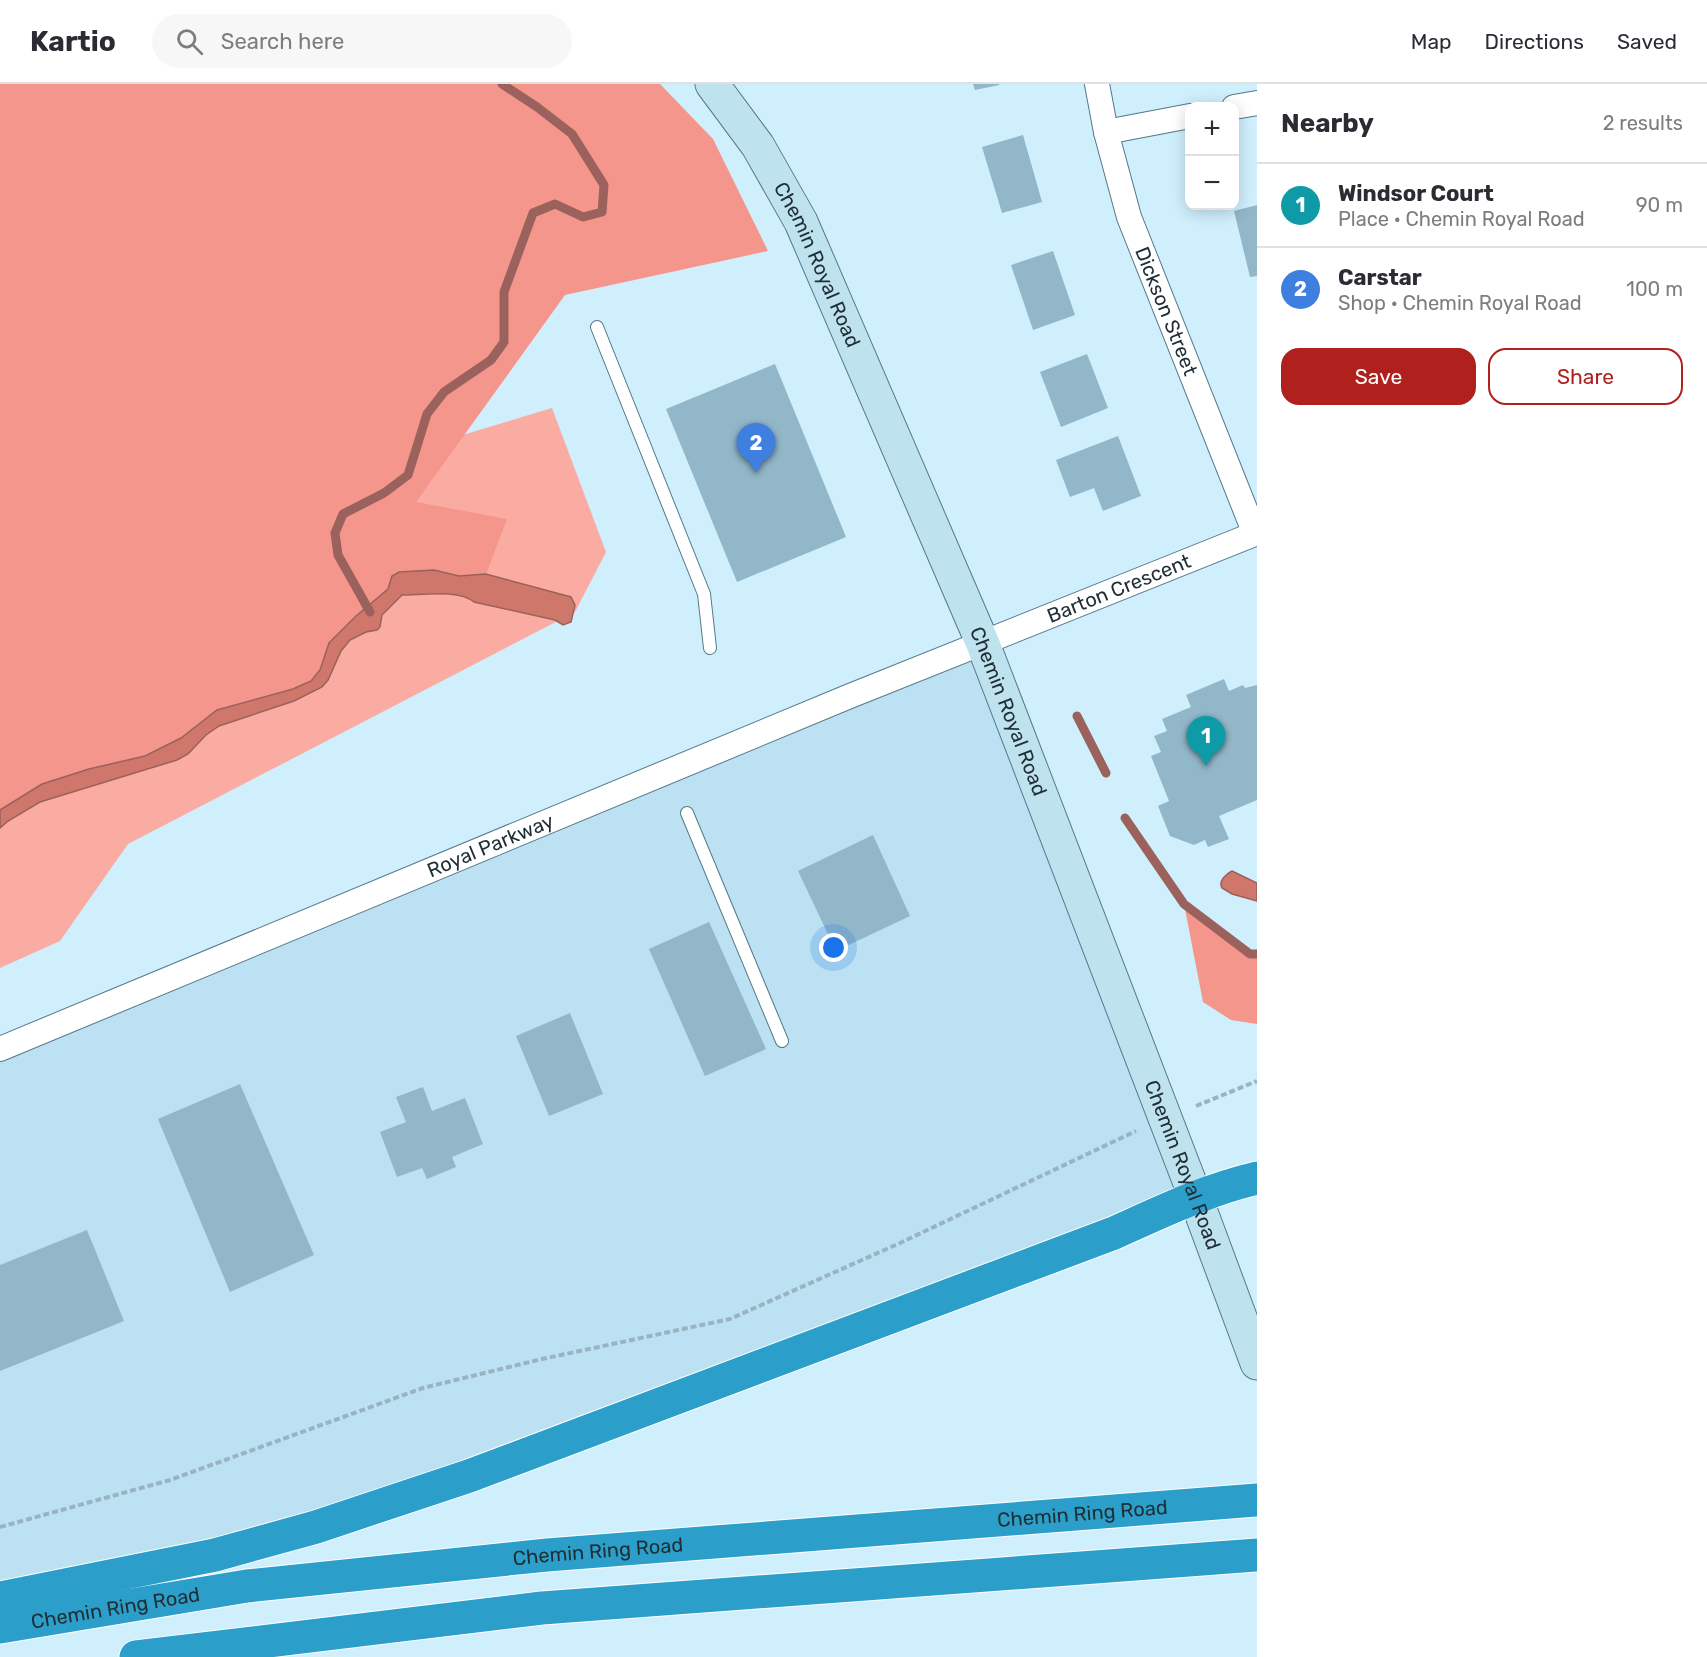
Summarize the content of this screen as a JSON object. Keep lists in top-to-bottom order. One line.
{"streets":{"highway":["Chemin Ring Road"],"main road":["Chemin Royal Road"],"street":["Dickson Street","Barton Crescent","Royal Parkway"]},"crossings":[["Chemin Royal Road","Barton Crescent"],["Chemin Royal Road","Royal Parkway"],["Dickson Street","Barton Crescent"],["Barton Crescent","Royal Parkway"]],"page":{"header":"Kartio","search":"Search here","nav":["Map","Directions","Saved"],"heading":["Nearby","2 results"],"map_buttons":["+","−"],"list":[{"mark":"1","name":"Windsor Court","note":"Place · Chemin Royal Road","value":"90 m"},{"mark":"2","name":"Carstar","note":"Shop · Chemin Royal Road","value":"100 m"}],"buttons":["Save","Share"],"pins":["2","1"]}}
